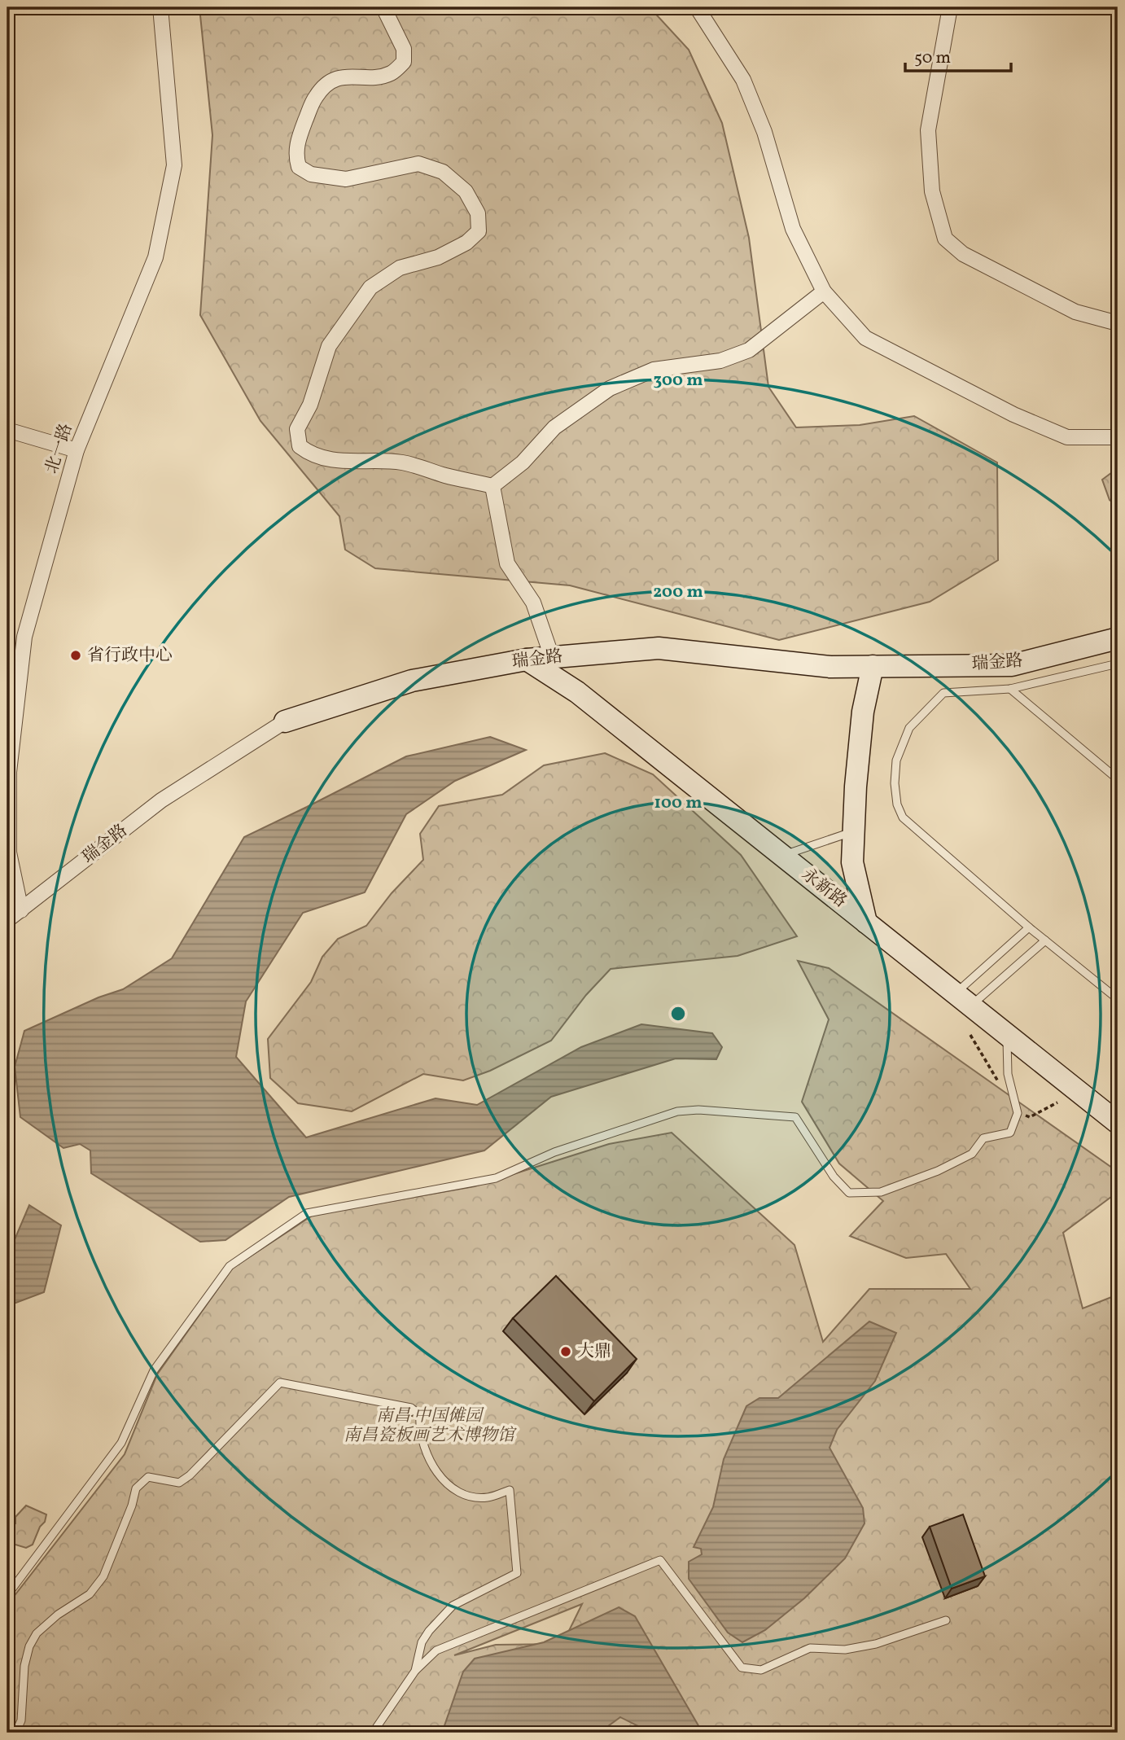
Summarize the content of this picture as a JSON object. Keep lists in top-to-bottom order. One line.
{"streets":{"street":["北一路","瑞金路","永新路"]},"crossings":[["北一路","瑞金路"],["瑞金路","永新路"]],"parks":["南昌·中国傩园 南昌瓷板画艺术博物馆"],"places":["省行政中心","大鼎"],"scale_bar":"50 m","rings":["300 m","200 m","100 m"]}
